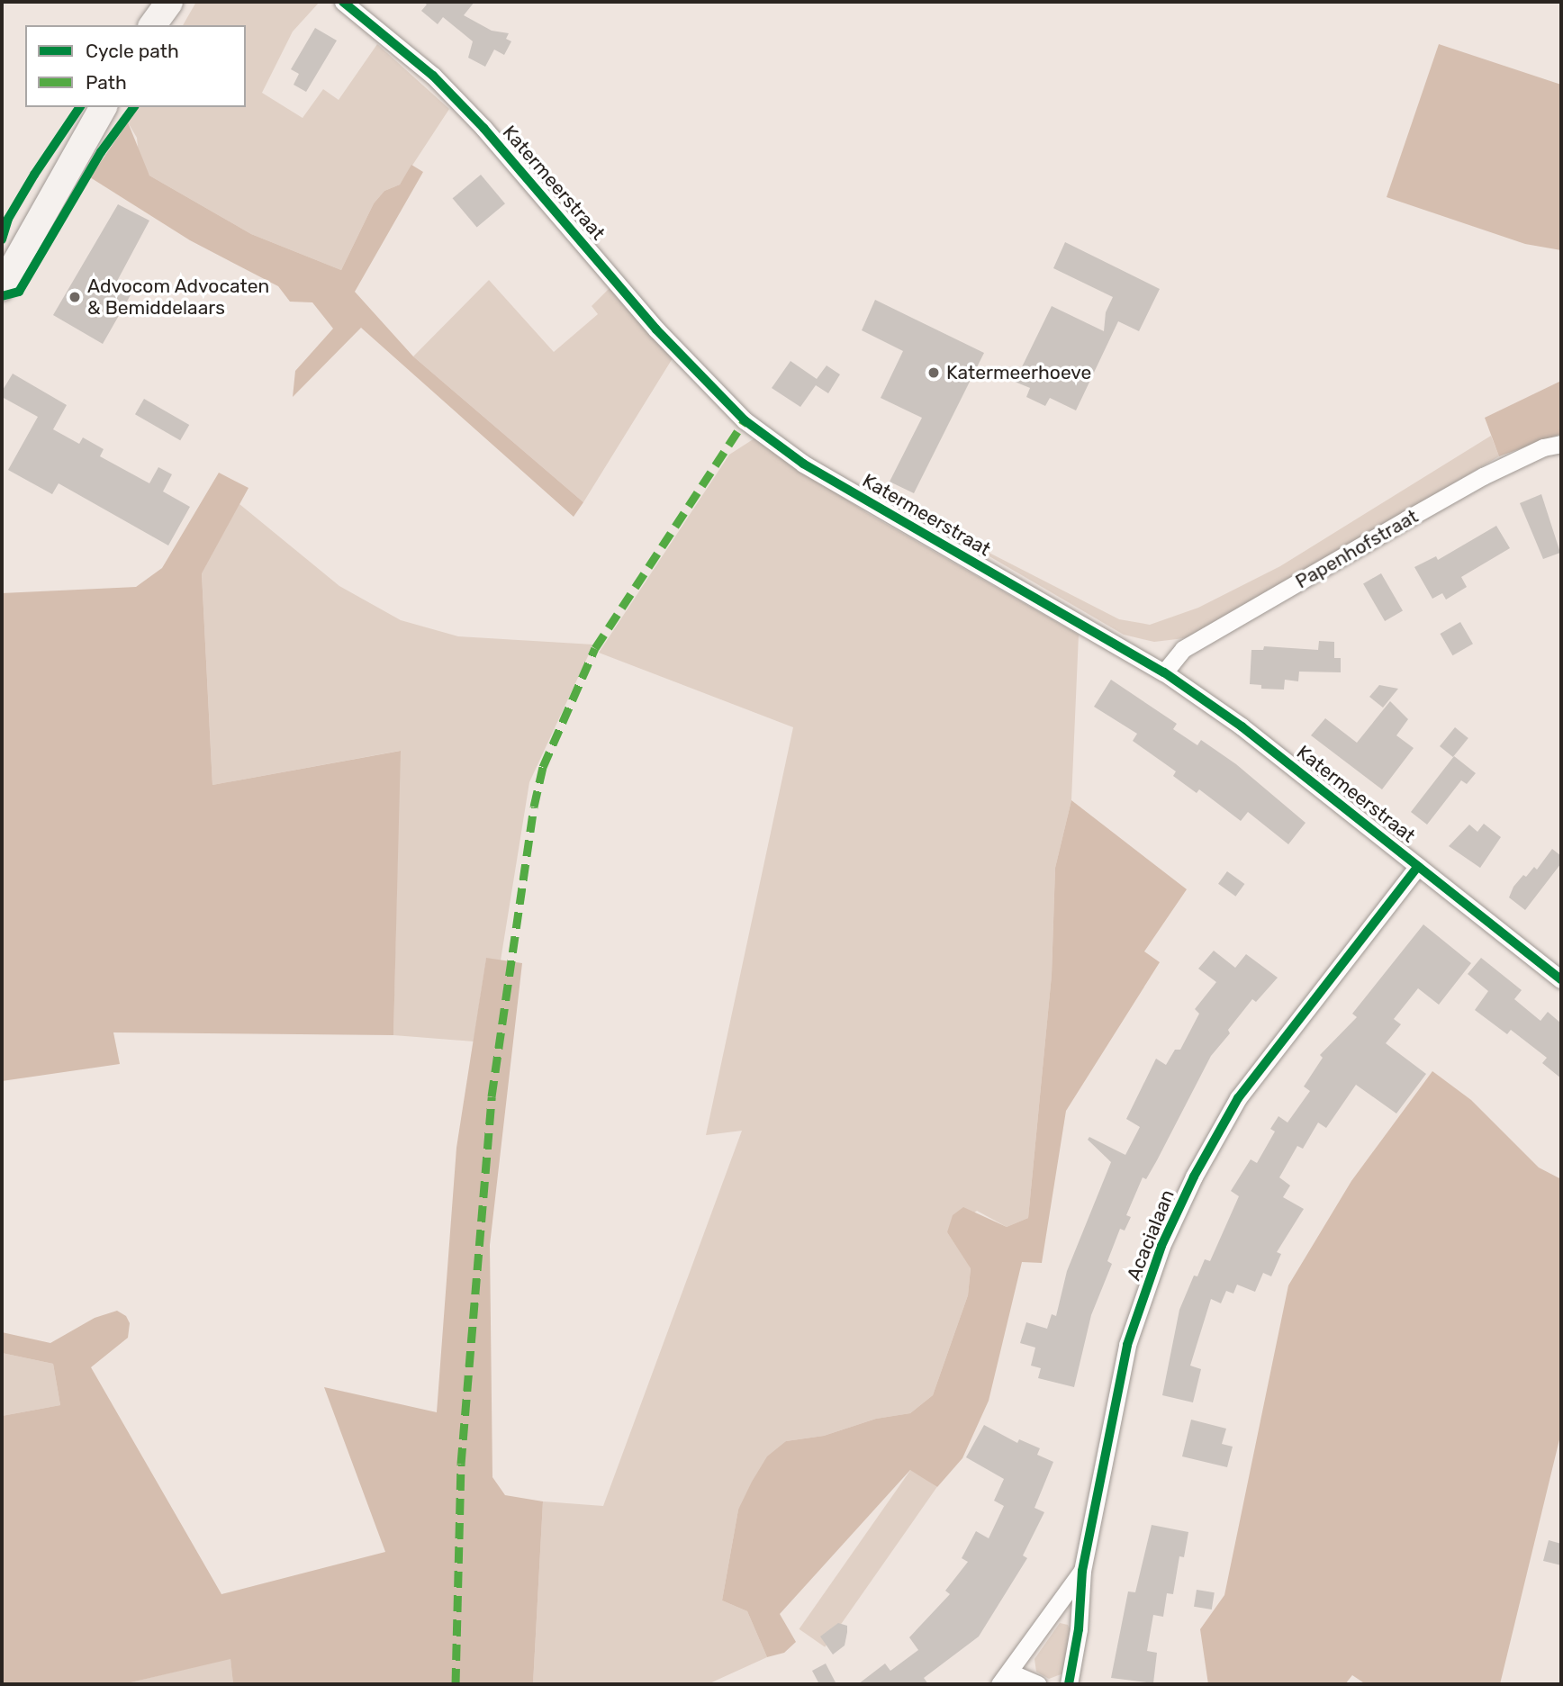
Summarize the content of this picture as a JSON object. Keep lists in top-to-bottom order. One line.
{"streets":{"street":["Katermeerstraat","Papenhofstraat","Acacialaan"]},"crossings":[["Katermeerstraat","Papenhofstraat"],["Katermeerstraat","Acacialaan"]],"places":["Advocom Advocaten & Bemiddelaars","Katermeerhoeve"],"legend":["Cycle path","Path"]}
